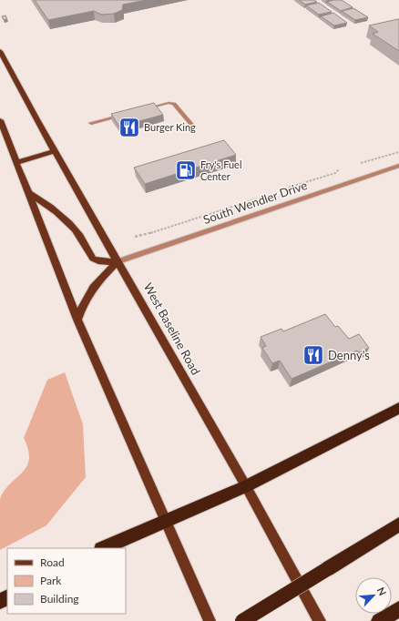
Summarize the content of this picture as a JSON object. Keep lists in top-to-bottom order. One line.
{"streets":{"main road":["West Baseline Road"],"street":["South Wendler Drive"]},"crossings":[["South Wendler Drive","West Baseline Road"]],"places":{"restaurant":["Burger King","Denny's"],"fuel station":["Fry's Fuel Center"]},"legend":["Road","Park","Building"],"north":"top right"}
